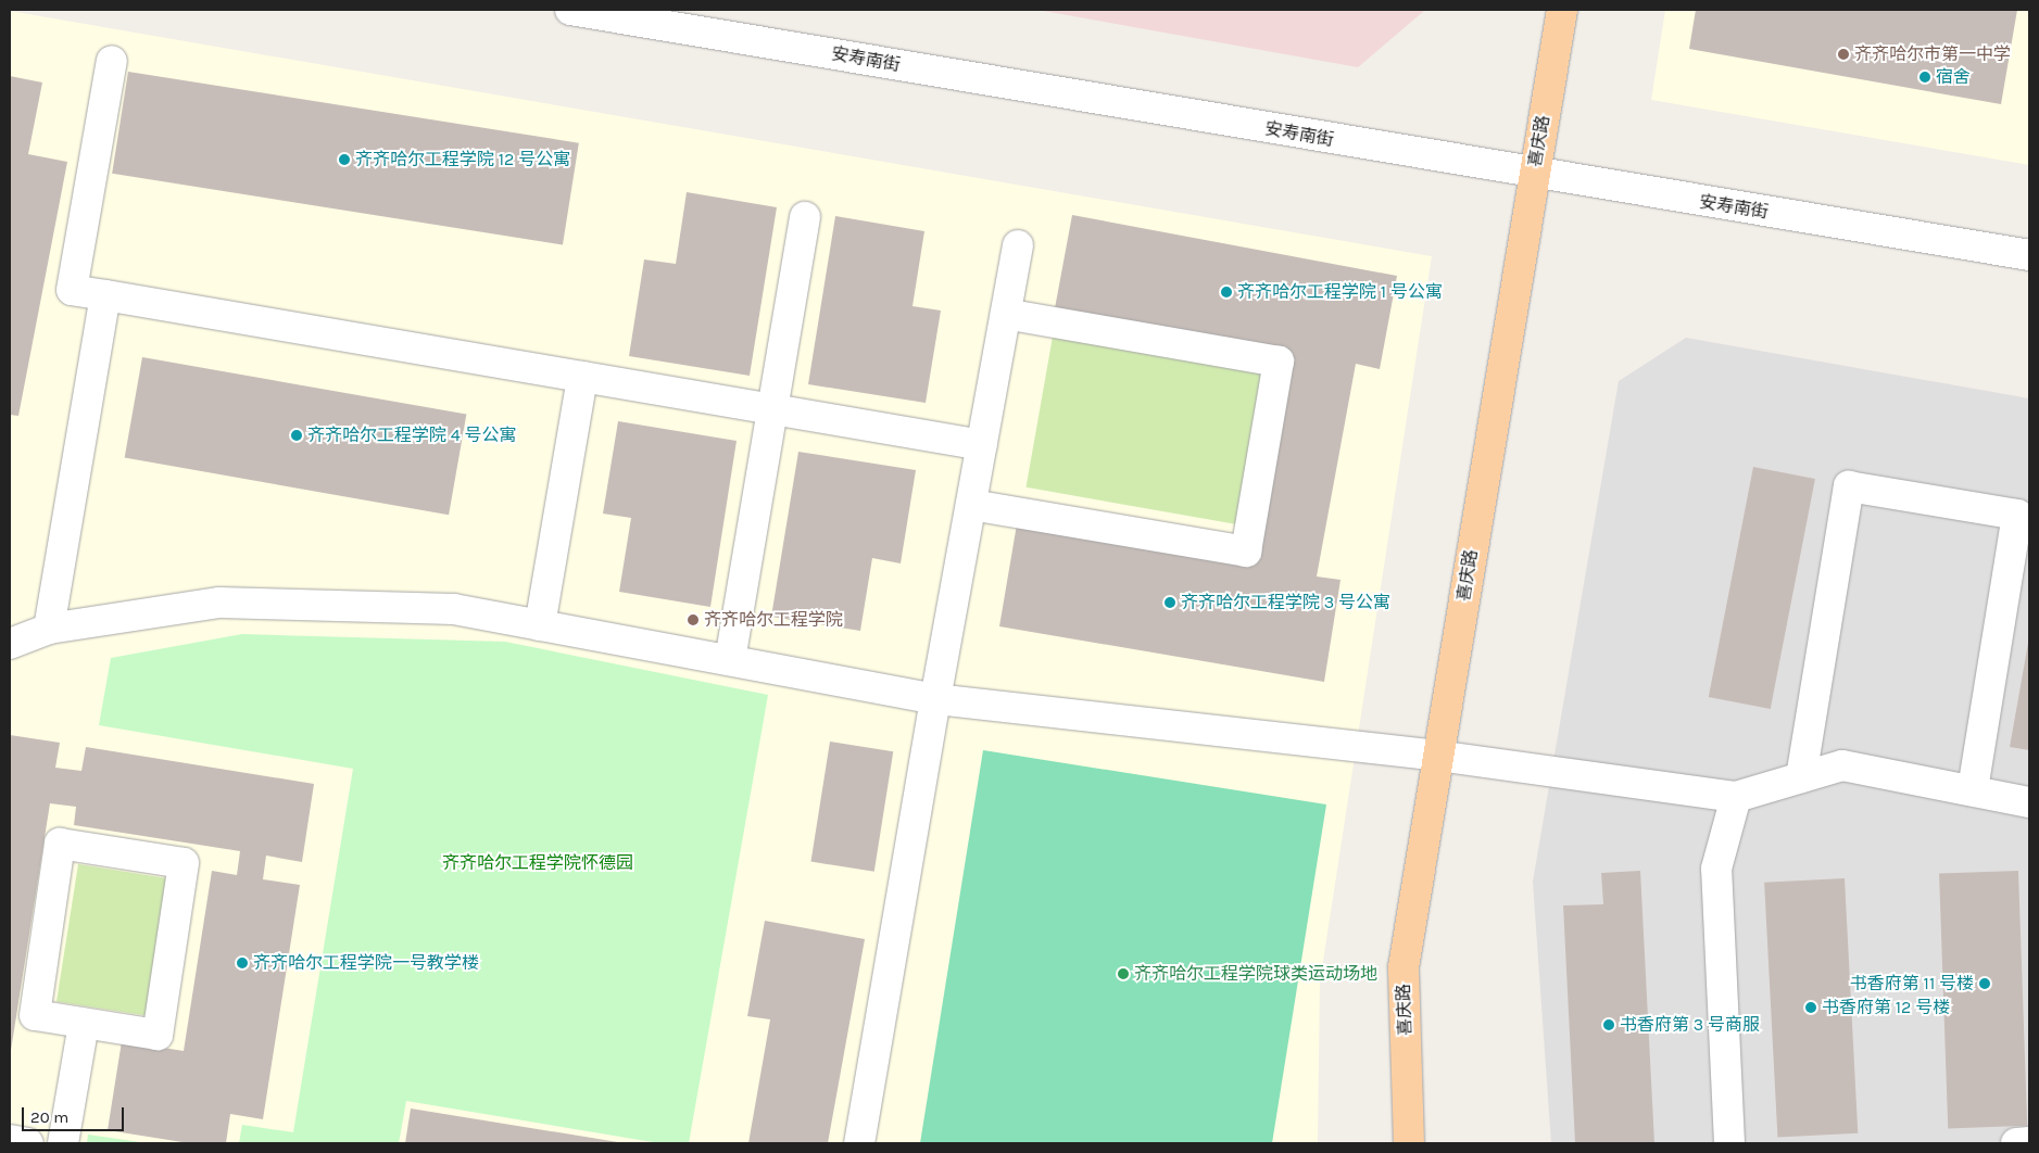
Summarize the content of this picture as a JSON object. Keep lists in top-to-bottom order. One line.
{"streets":{"main road":["喜庆路"],"street":["安寿南街"]},"crossings":[["安寿南街","喜庆路"]],"parks":["齐齐哈尔工程学院怀德园"],"places":["齐齐哈尔市第一中学","宿舍","齐齐哈尔工程学院 12 号公寓","齐齐哈尔工程学院 1 号公寓","齐齐哈尔工程学院 4 号公寓","齐齐哈尔工程学院 3 号公寓","齐齐哈尔工程学院","齐齐哈尔工程学院一号教学楼","齐齐哈尔工程学院球类运动场地","书香府第 11 号楼","书香府第 12 号楼","书香府第 3 号商服"],"scale_bar":"20 m"}
